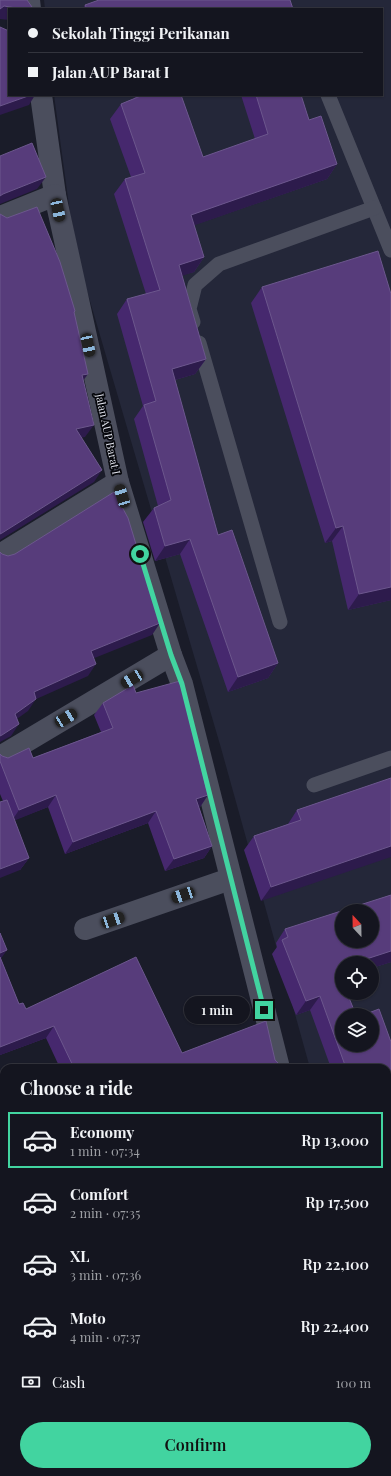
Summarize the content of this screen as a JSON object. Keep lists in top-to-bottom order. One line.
{"streets":{"street":["Jalan AUP Barat I"]},"north":"top","page":{"banner":["Sekolah Tinggi Perikanan","Jalan AUP Barat I"],"bubble":"1 min","heading":"Choose a ride","list":[{"name":"Economy","note":"1 min · 07:34","value":"Rp 13,000"},{"name":"Comfort","note":"2 min · 07:35","value":"Rp 17,500"},{"name":"XL","note":"3 min · 07:36","value":"Rp 22,100"},{"name":"Moto","note":"4 min · 07:37","value":"Rp 22,400"}],"pay":["Cash","100 m"],"buttons":"Confirm"}}
